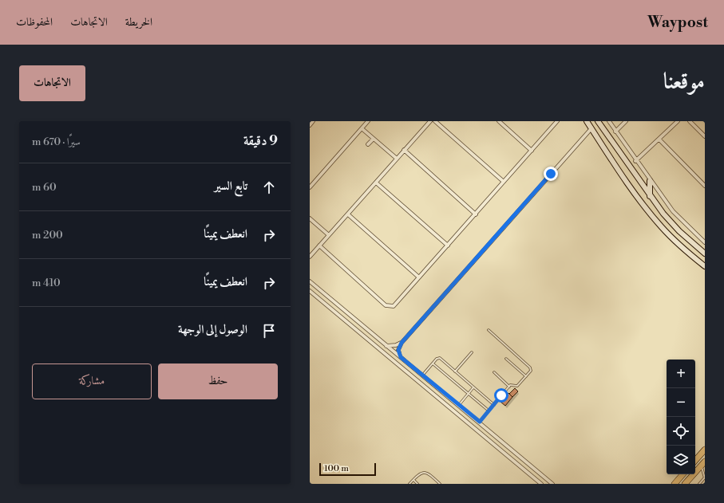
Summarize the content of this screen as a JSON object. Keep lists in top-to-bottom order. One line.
{"scale_bar":"100 m","page":{"header":"Waypost","nav":["الخريطة","الاتجاهات","المحفوظات"],"title":"موقعنا","buttons":["الاتجاهات",["حفظ","مشاركة"]],"heading":["9 دقيقة","سيرًا · 670 m"],"list":[["تابع السير","60 m"],["انعطف يمينًا","200 m"],["انعطف يمينًا","410 m"],"الوصول إلى الوجهة"],"map_buttons":["+","−"],"scale":"100 m"}}
